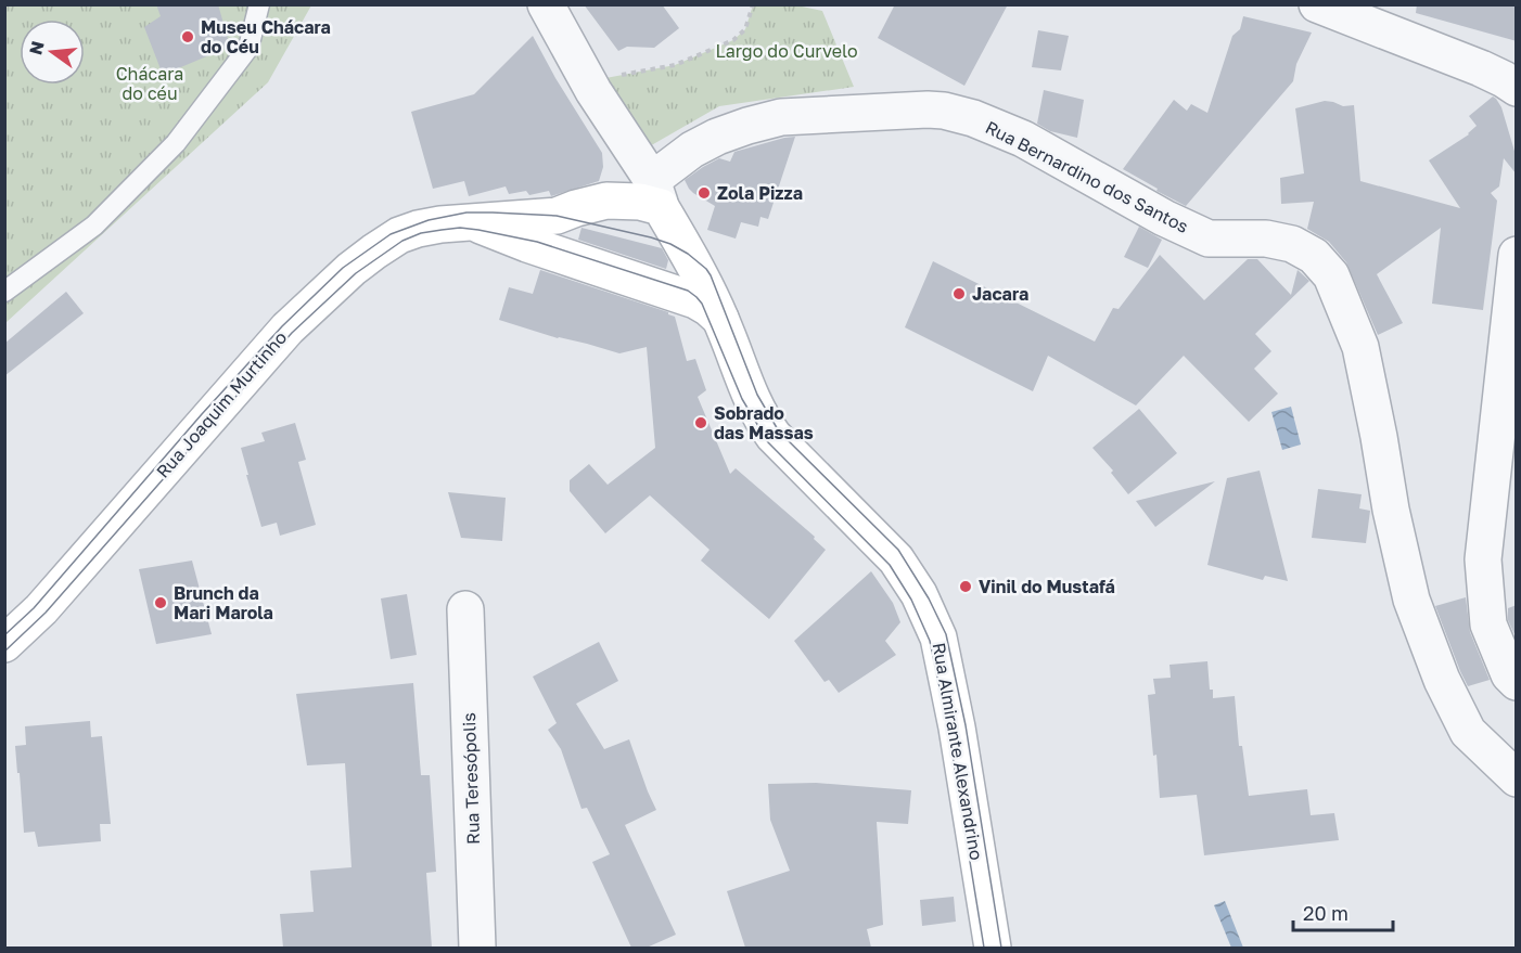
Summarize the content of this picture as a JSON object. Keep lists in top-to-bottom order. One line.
{"streets":{"street":["Rua Bernardino dos Santos","Rua Joaquim Murtinho","Rua Almirante Alexandrino","Rua Teresópolis"]},"crossings":[["Rua Bernardino dos Santos","Rua Joaquim Murtinho"],["Rua Bernardino dos Santos","Rua Almirante Alexandrino"],["Rua Joaquim Murtinho","Rua Almirante Alexandrino"]],"parks":["Largo do Curvelo","Chácara do céu"],"places":["Museu Chácara do Céu","Zola Pizza","Jacara","Sobrado das Massas","Vinil do Mustafá","Brunch da Mari Marola"],"scale_bar":"20 m","north":"left"}
